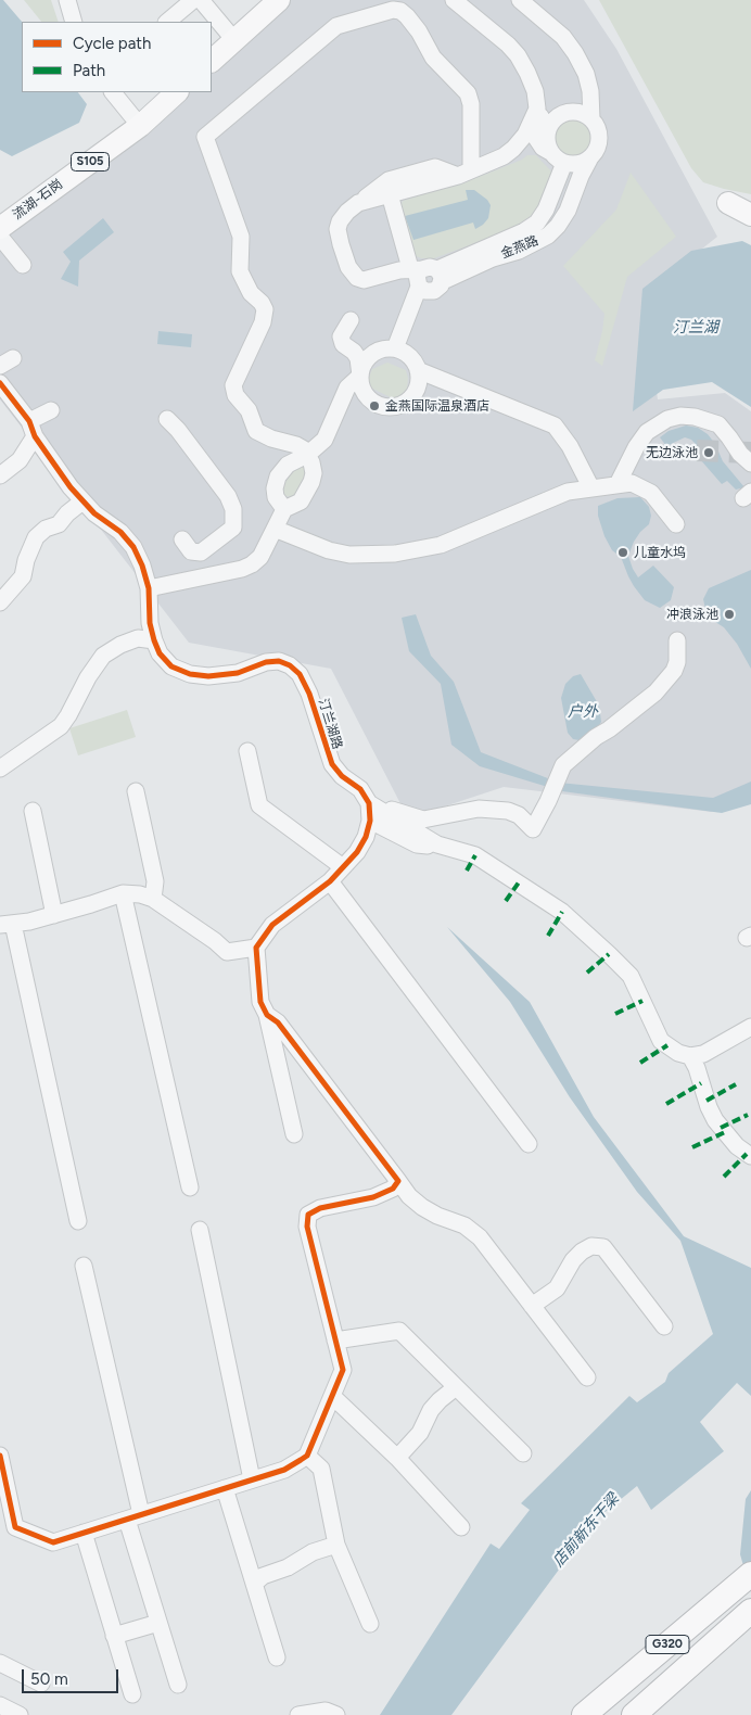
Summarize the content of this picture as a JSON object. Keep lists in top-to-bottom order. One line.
{"streets":{"highway":["G320"],"main road":["S105","流湖-石岗"],"street":["金燕路","汀兰湖路"]},"water":["汀兰湖","户外","店前新东干梁"],"places":["金燕国际温泉酒店","无边泳池","儿童水坞","冲浪泳池"],"legend":["Cycle path","Path"],"scale_bar":"50 m"}
